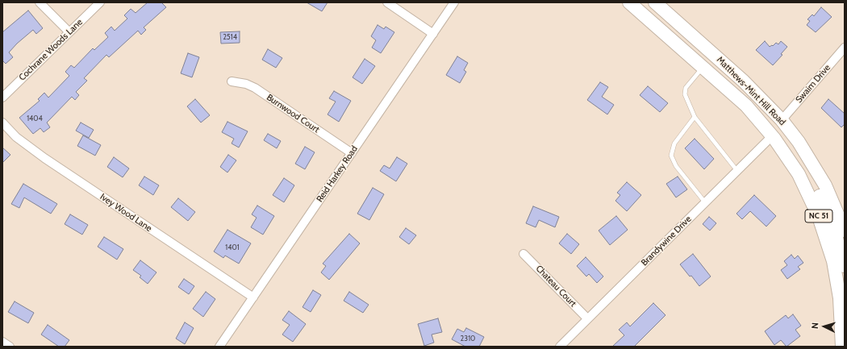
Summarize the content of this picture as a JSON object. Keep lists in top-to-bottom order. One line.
{"streets":{"main road":["Matthews-Mint Hill Road","NC 51"],"street":["Cochrane Woods Lane","Swaim Drive","Burnwood Court","Reid Harkey Road","Ivey Wood Lane","Brandywine Drive","Chateau Court"]},"crossings":[["Swaim Drive","Matthews-Mint Hill Road"],["Matthews-Mint Hill Road","NC 51"],["Burnwood Court","Reid Harkey Road"],["Reid Harkey Road","Ivey Wood Lane"],["NC 51","Brandywine Drive"],["Brandywine Drive","Chateau Court"]],"house_numbers":["2514","1404","1401","2310"],"north":"left"}
